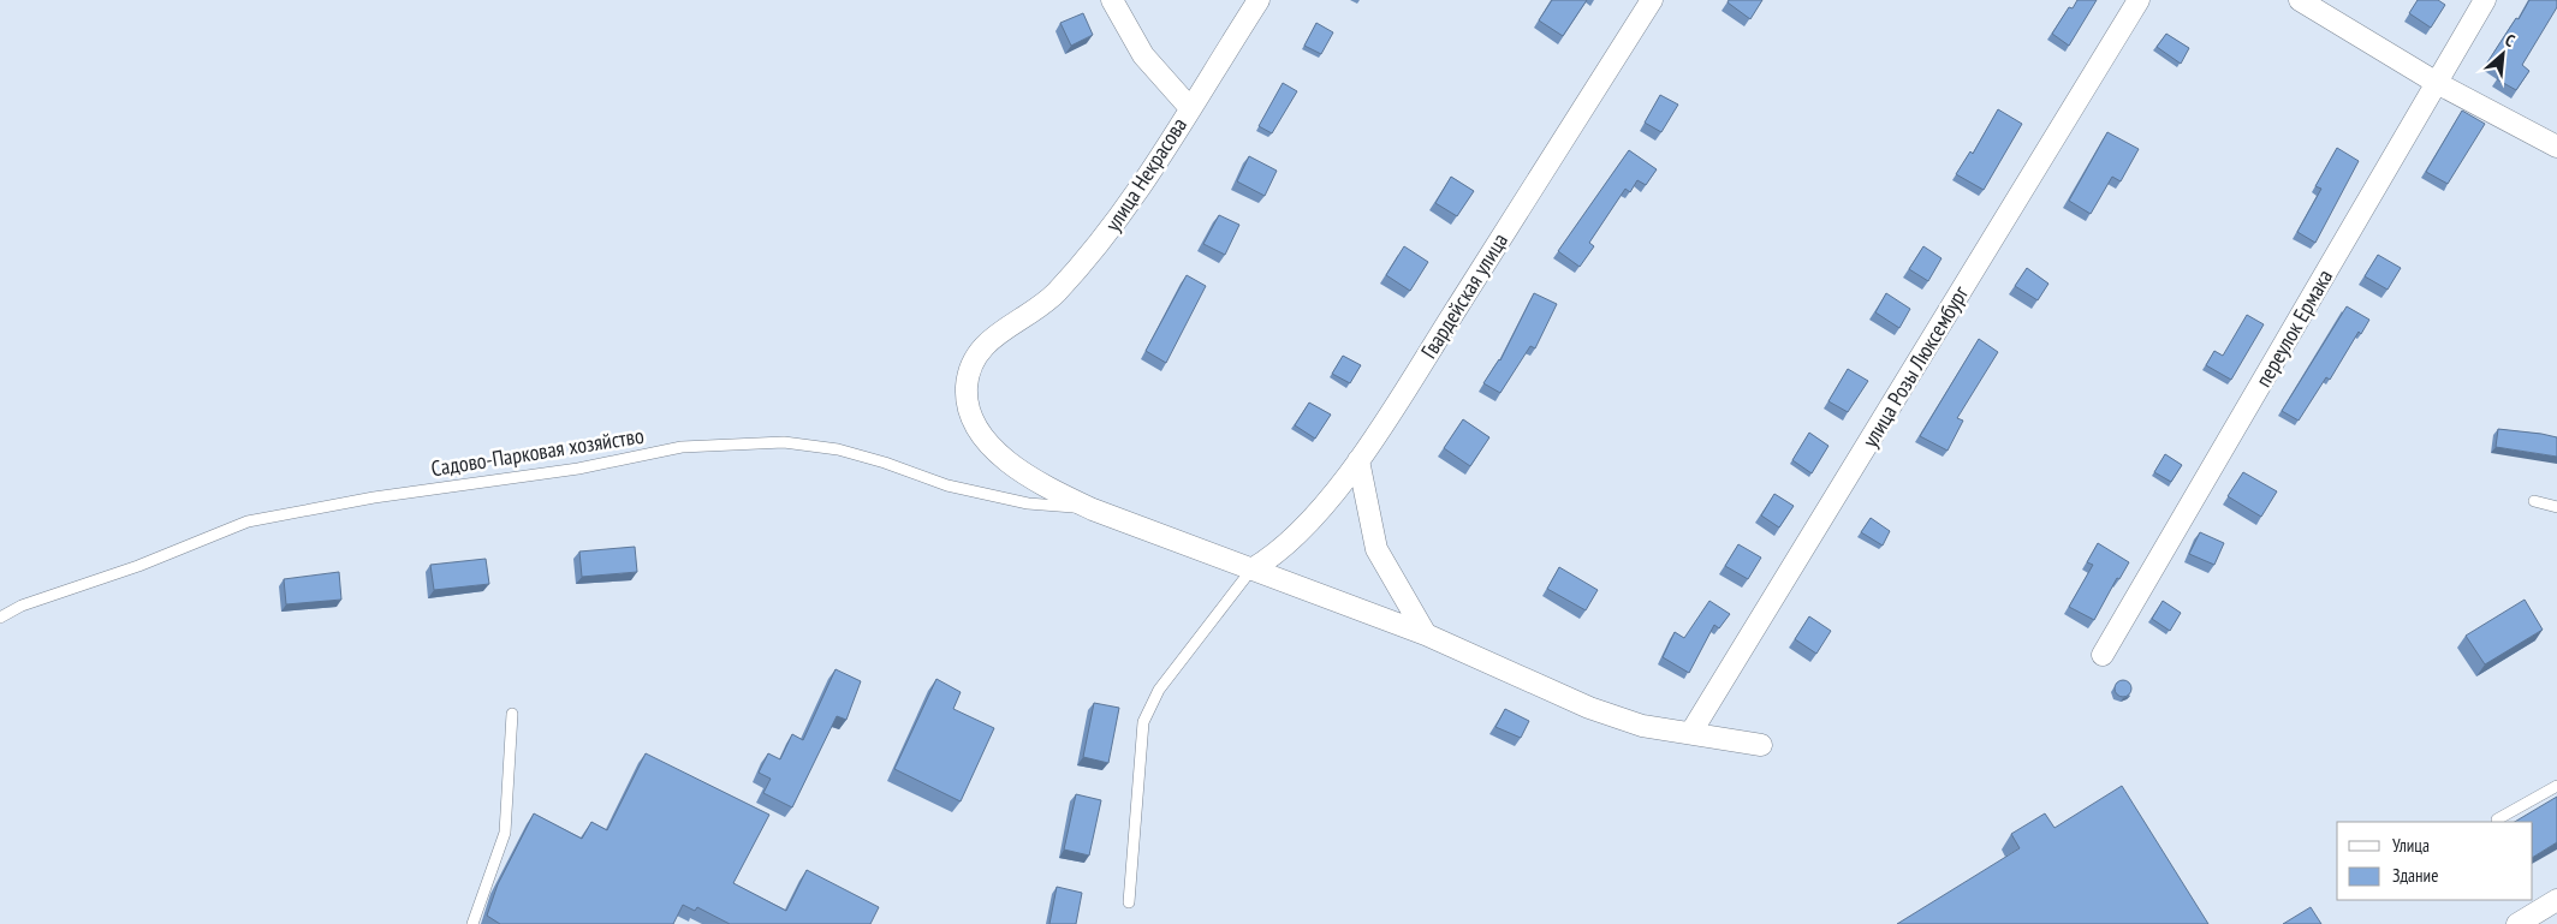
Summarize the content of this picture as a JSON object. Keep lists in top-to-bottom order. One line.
{"streets":{"street":["улица Некрасова","Гвардейская улица","переулок Ермака","улица Розы Люксембург"],"lane":["Садово-Парковая хозяйство"]},"crossings":[["улица Некрасова","Гвардейская улица"],["улица Некрасова","улица Розы Люксембург"],["улица Некрасова","Садово-Парковая хозяйство"]],"legend":["Улица","Здание"],"north":"top right"}
